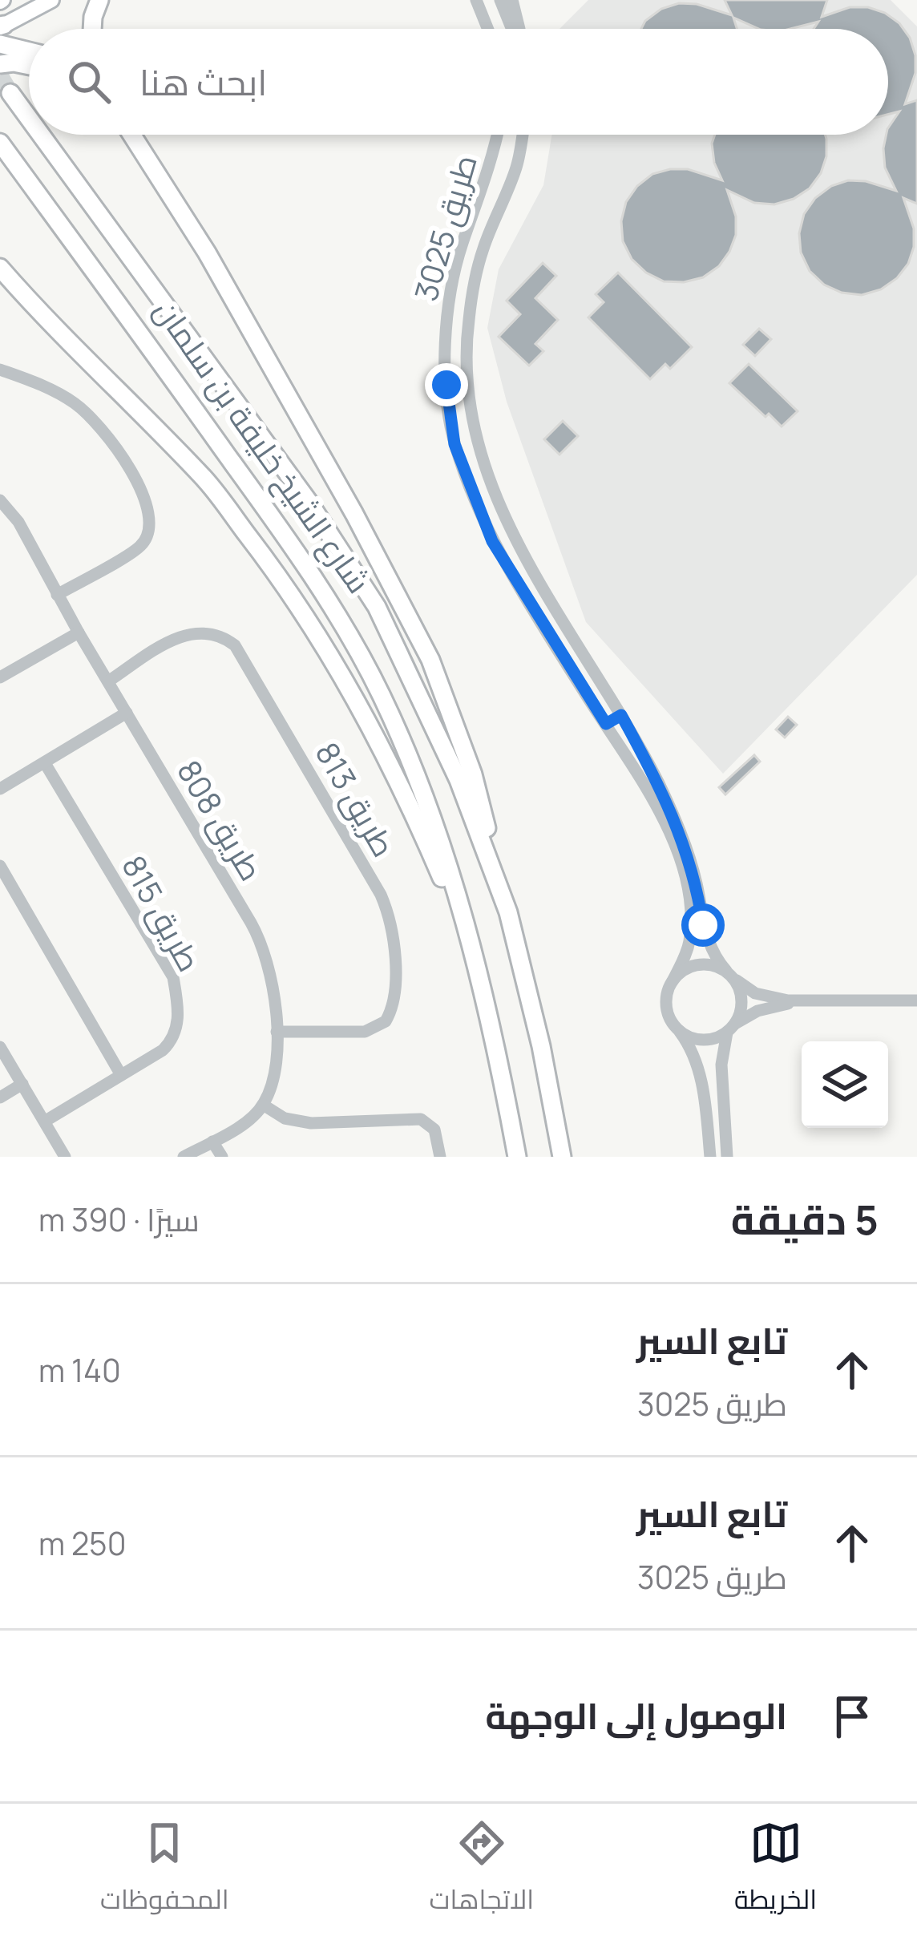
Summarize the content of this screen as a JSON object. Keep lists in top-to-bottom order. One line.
{"streets":{"highway":["شارع الشيخ خليفة بن سلمان"],"street":["طريق 3025","طريق 813","طريق 808","طريق 815"]},"crossings":[["طريق 813","طريق 808"]],"page":{"search":"ابحث هنا","heading":["5 دقيقة","سيرًا · 390 m"],"list":[["تابع السير","طريق 3025","140 m"],["تابع السير","طريق 3025","250 m"],"الوصول إلى الوجهة"],"nav":["الخريطة","الاتجاهات","المحفوظات"]}}
